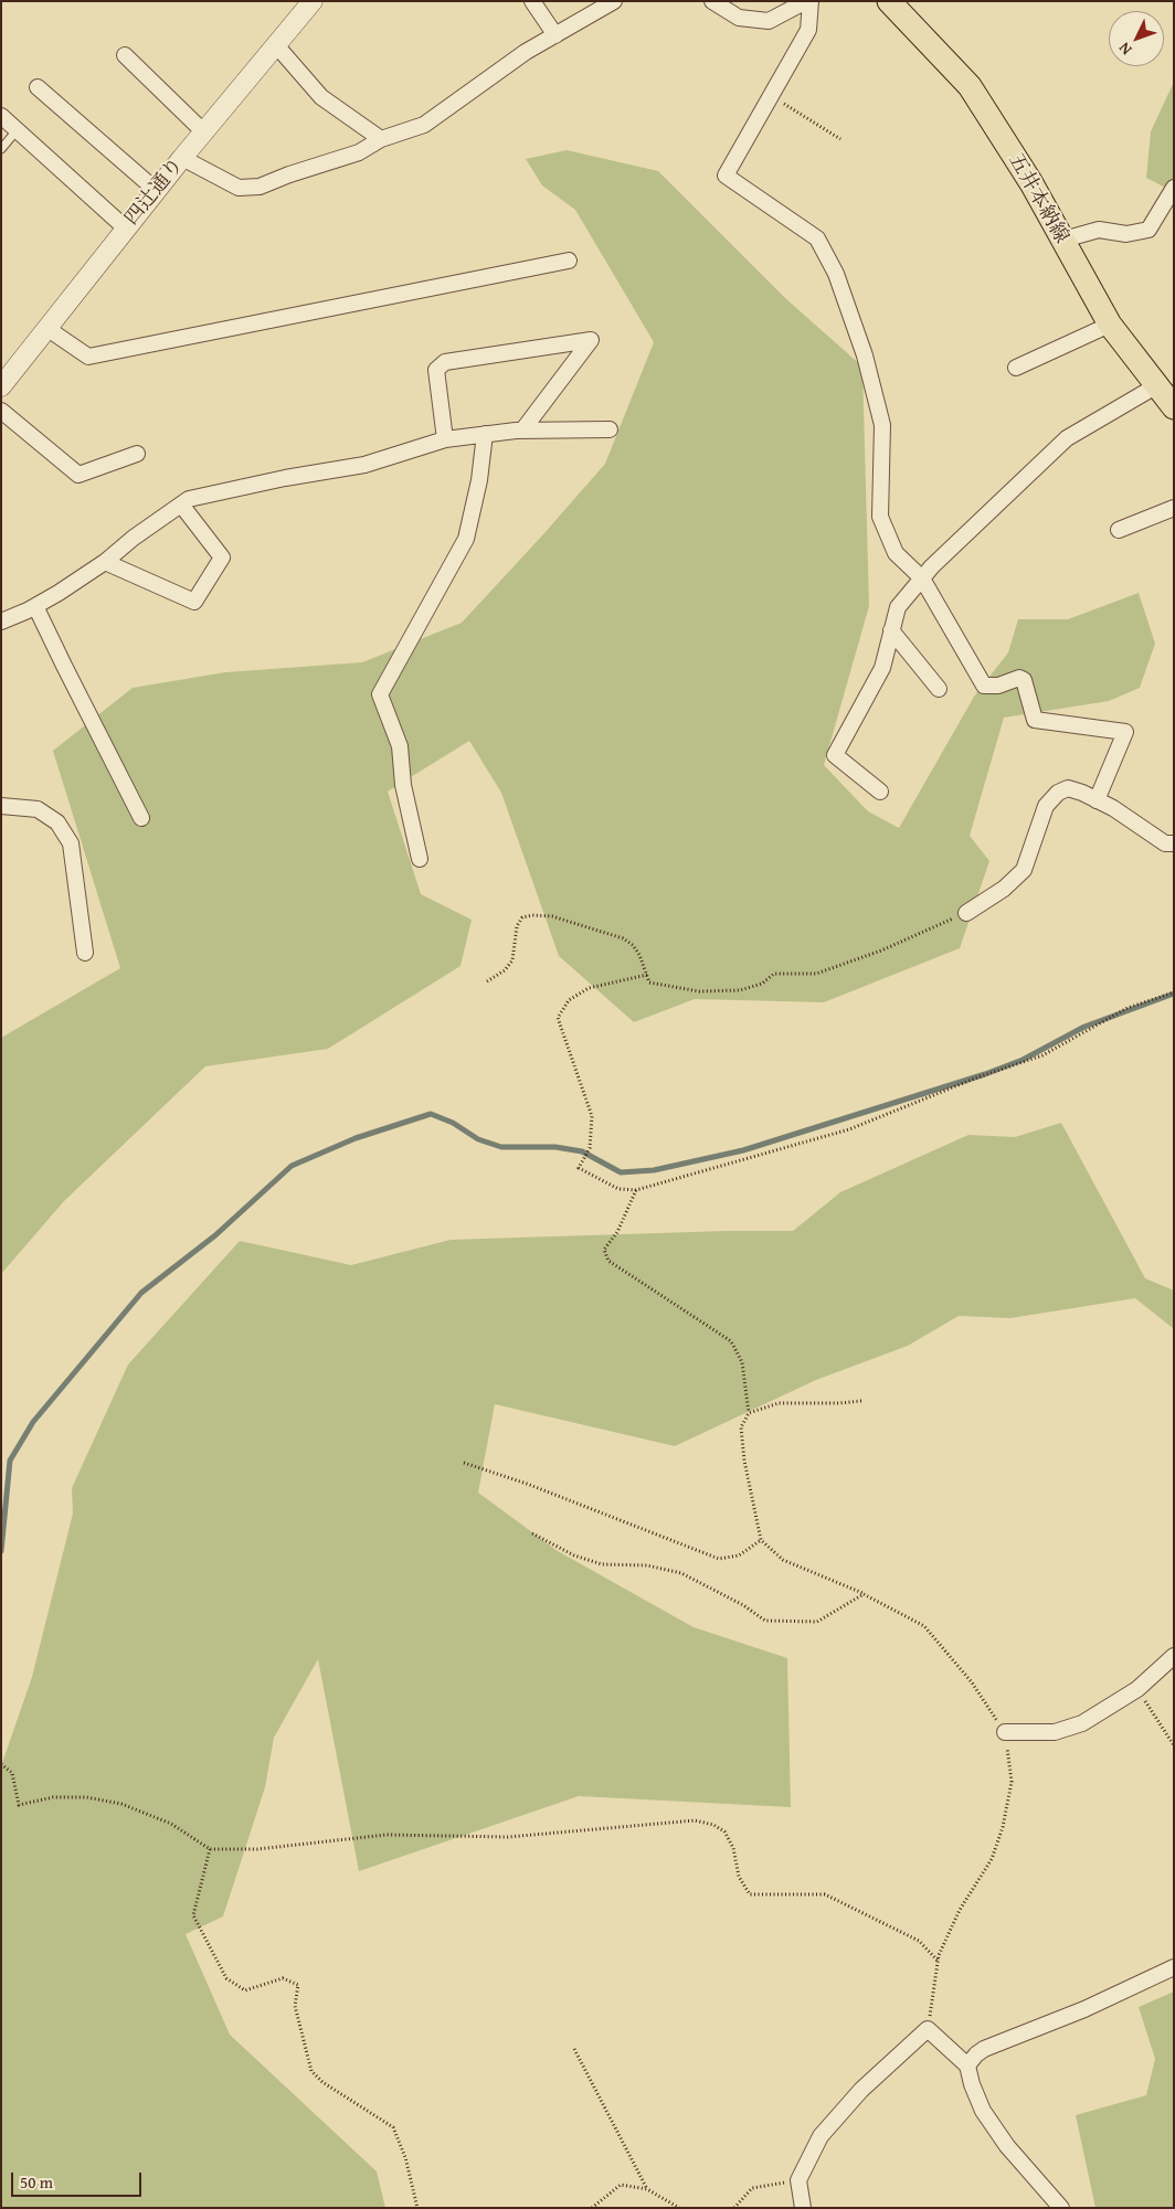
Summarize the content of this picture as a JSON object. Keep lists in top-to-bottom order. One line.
{"streets":{"main road":["五井本納線"],"street":["四辻通り"]},"scale_bar":"50 m","north":"bottom left"}
